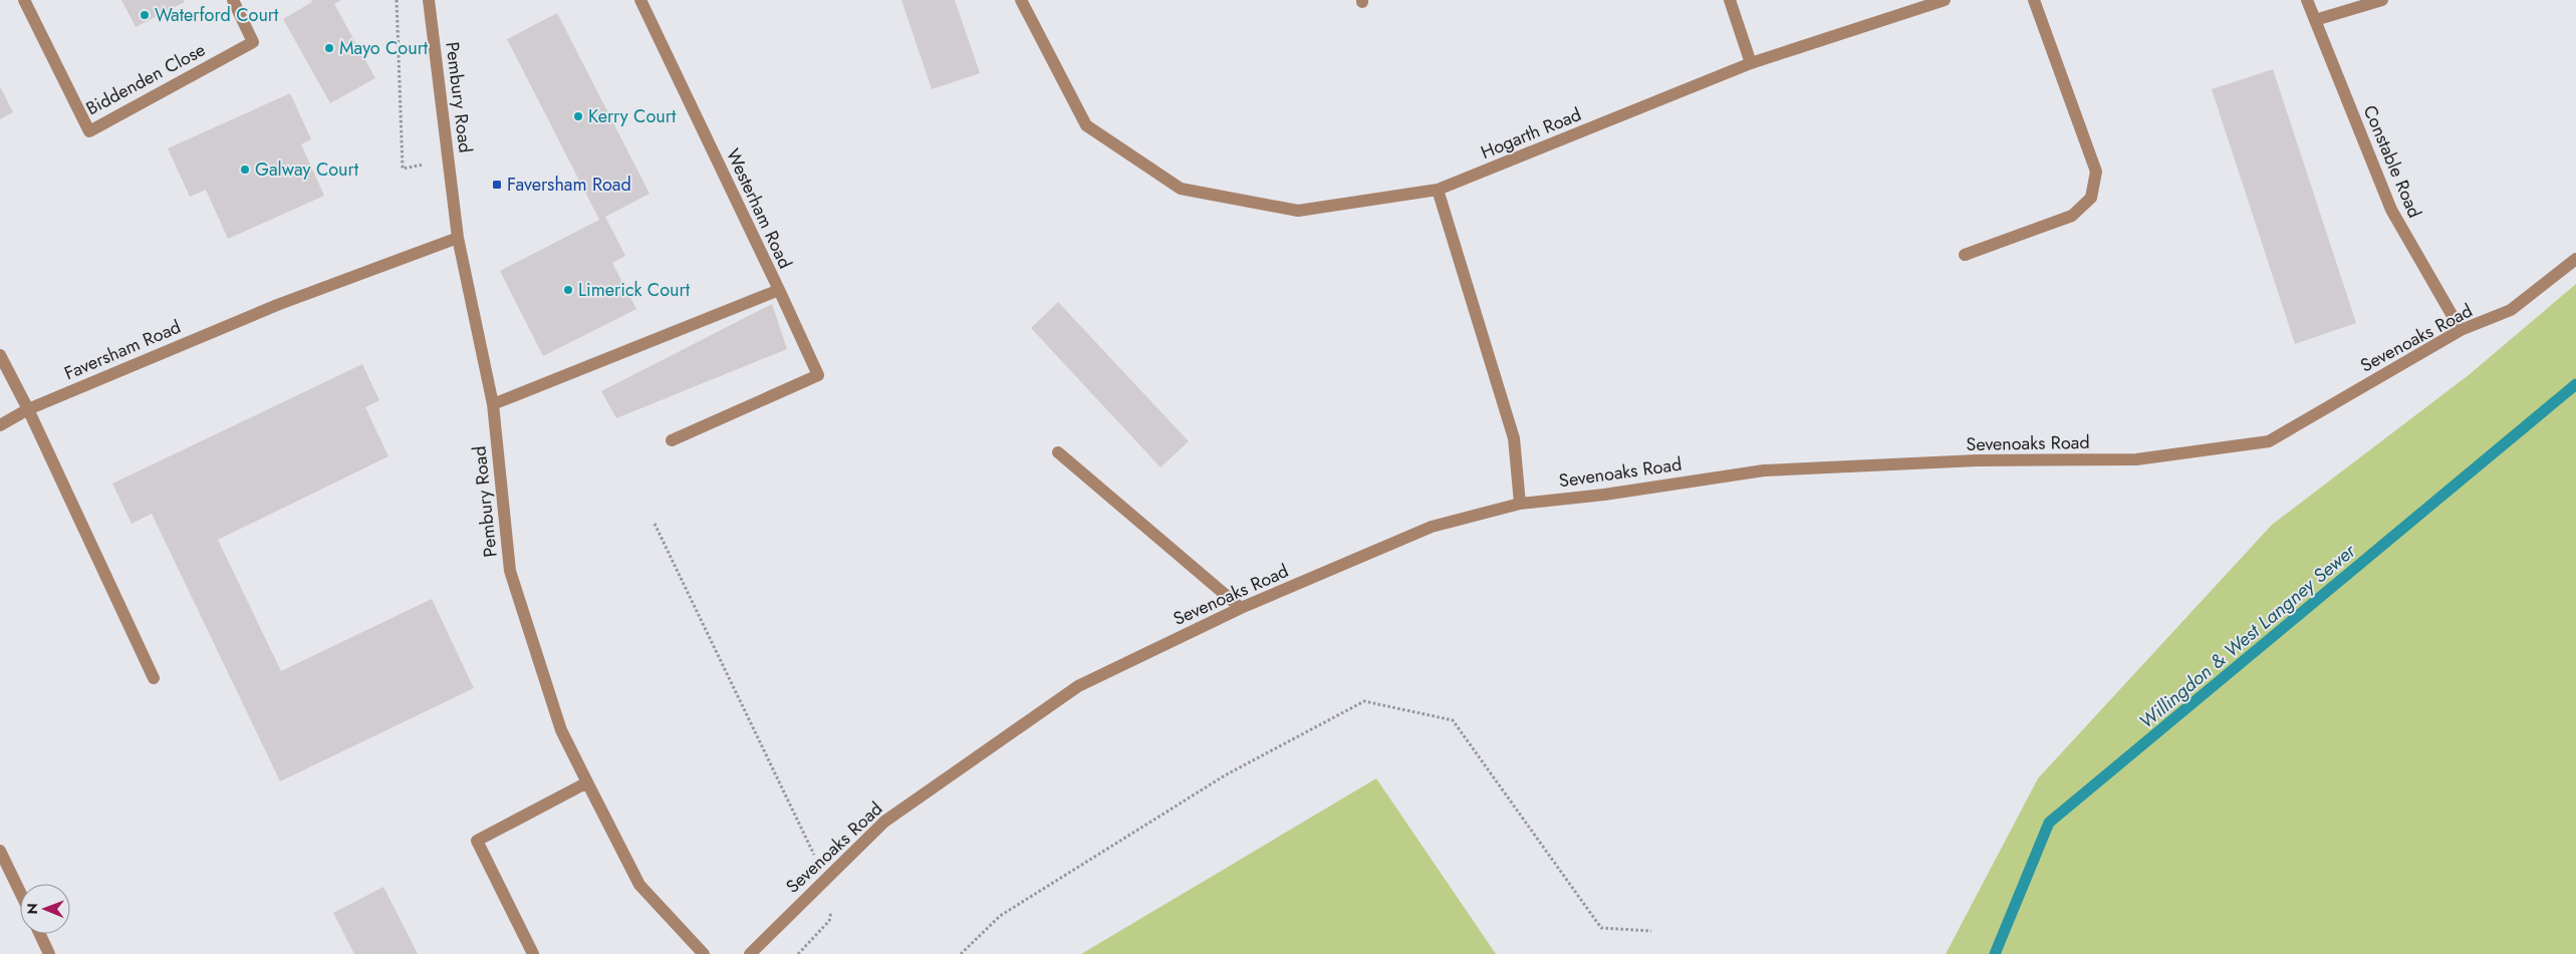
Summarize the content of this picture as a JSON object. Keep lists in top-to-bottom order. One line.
{"streets":{"street":["Biddenden Close","Pembury Road","Hogarth Road","Constable Road","Westerham Road","Sevenoaks Road","Faversham Road"]},"crossings":[["Pembury Road","Westerham Road"],["Pembury Road","Faversham Road"],["Constable Road","Sevenoaks Road"]],"water":["Willingdon & West Langney Sewer"],"places":{"other":["Waterford Court","Mayo Court","Kerry Court","Galway Court","Limerick Court"],"transit":["Faversham Road"]},"north":"left"}
